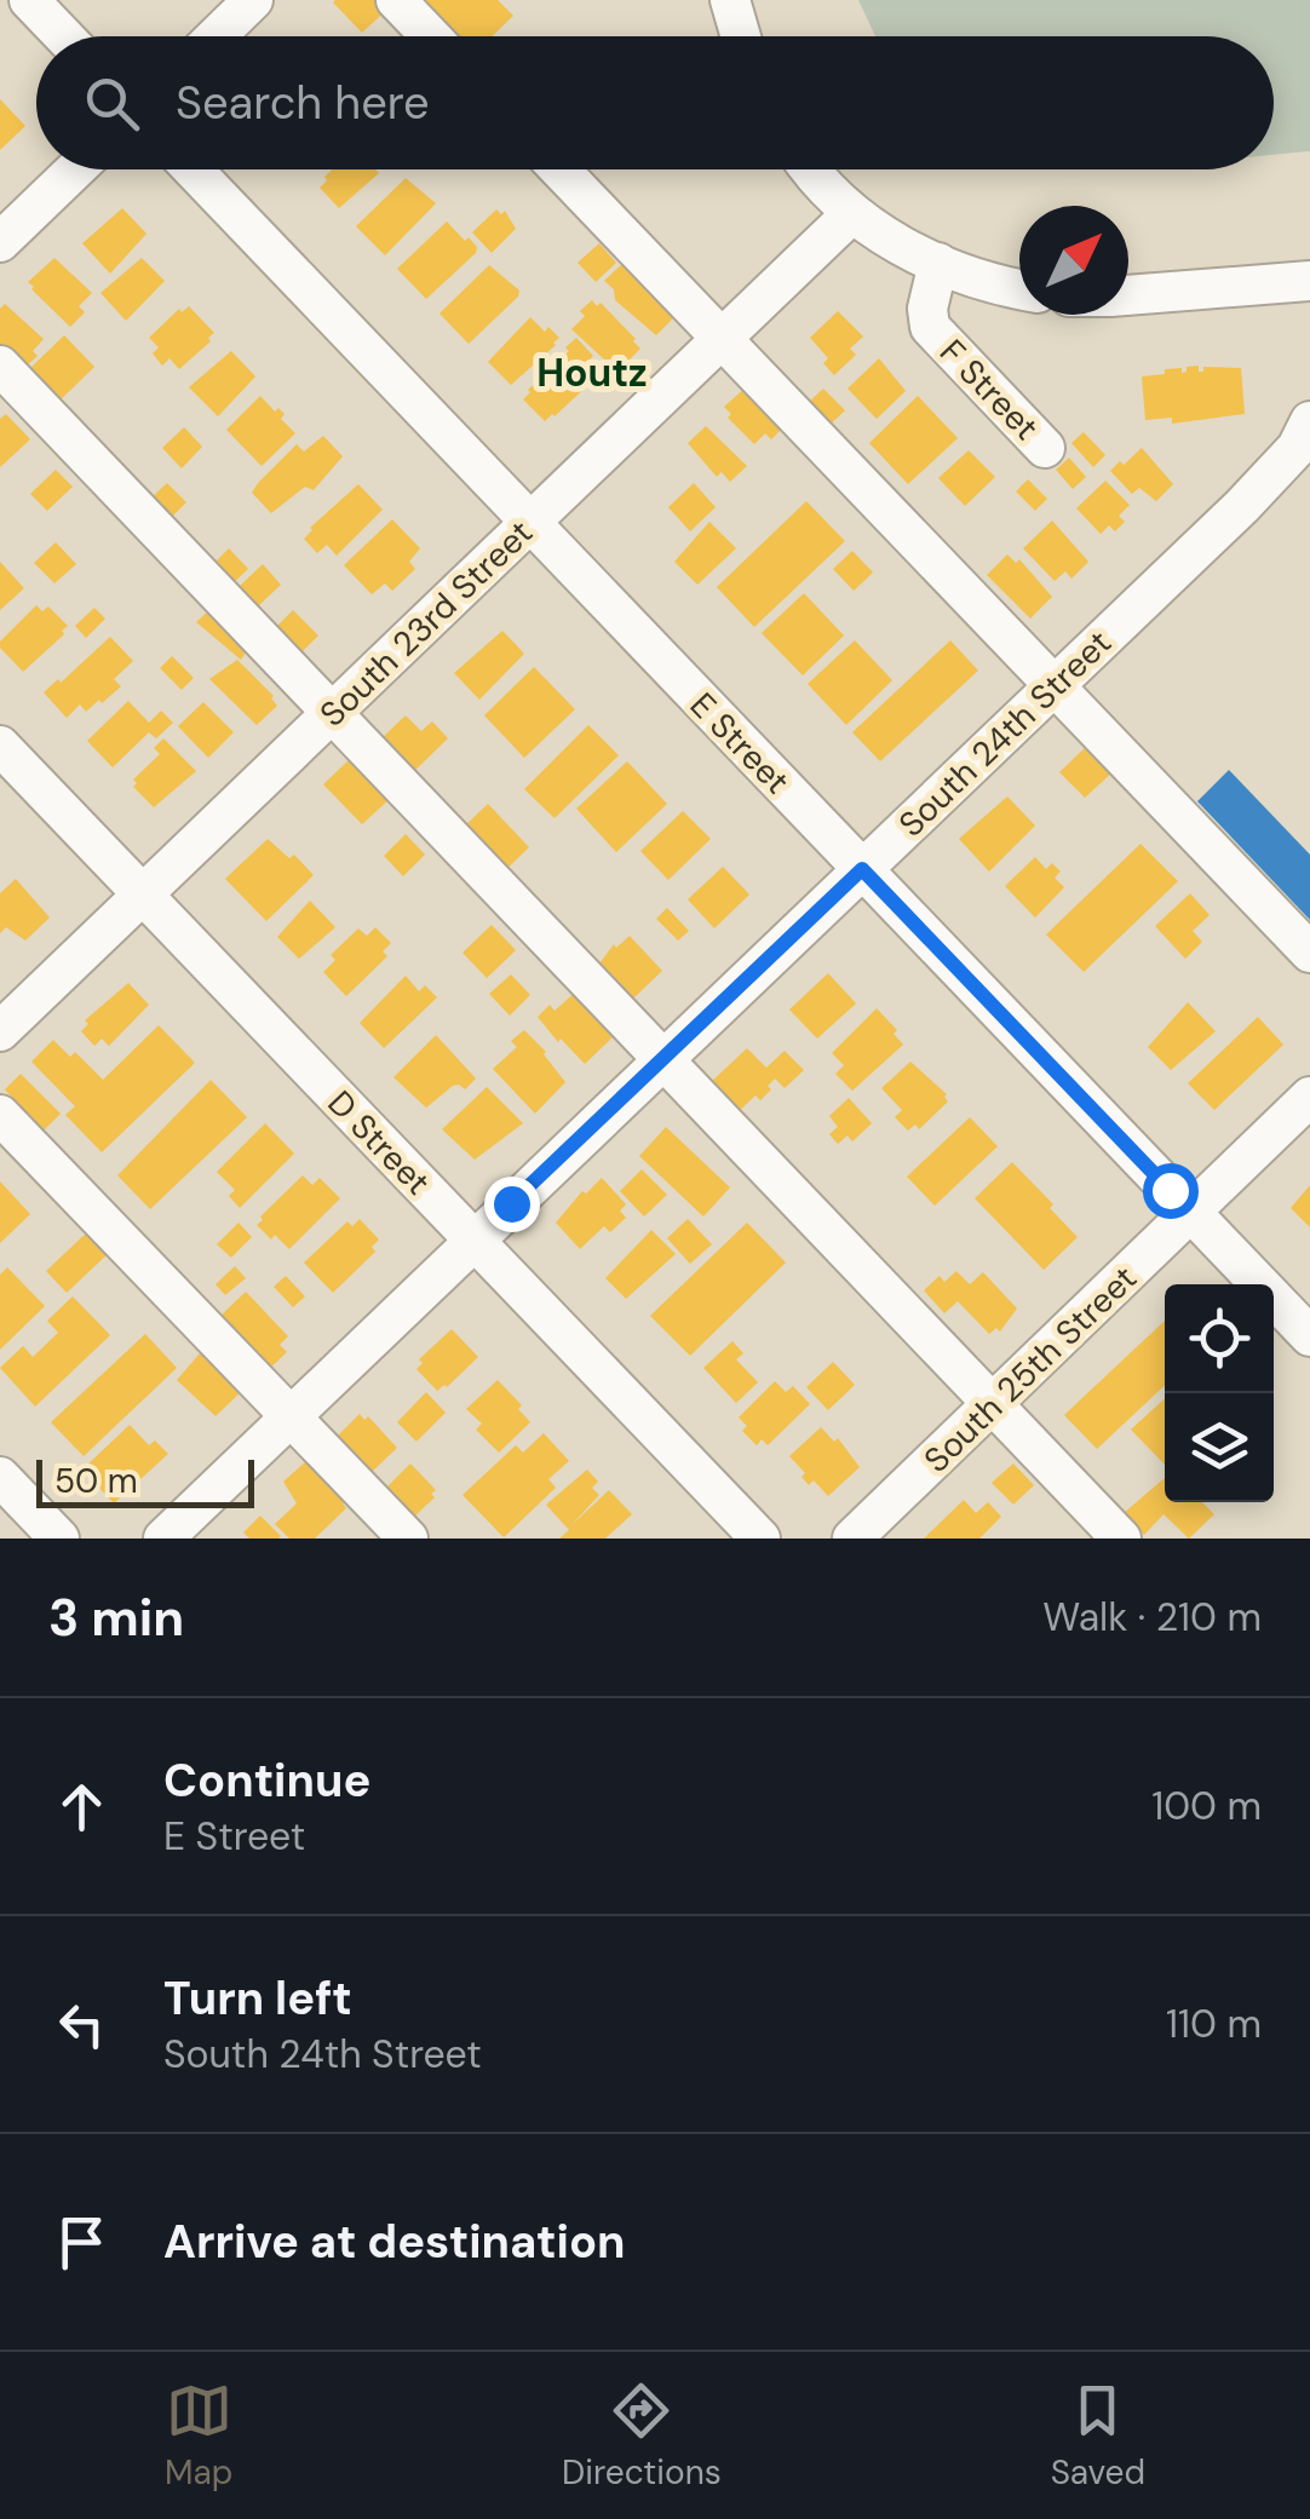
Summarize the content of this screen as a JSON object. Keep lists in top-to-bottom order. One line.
{"streets":{"street":["F Street","South 23rd Street","South 24th Street","E Street","D Street","South 25th Street"]},"crossings":[["South 23rd Street","E Street"],["South 23rd Street","D Street"],["South 24th Street","E Street"],["South 24th Street","D Street"],["E Street","South 25th Street"]],"districts":["Houtz"],"scale_bar":"50 m","north":"top right","page":{"search":"Search here","scale":"50 m","heading":["3 min","Walk · 210 m"],"list":[["Continue","E Street","100 m"],["Turn left","South 24th Street","110 m"],"Arrive at destination"],"nav":["Map","Directions","Saved"]}}
